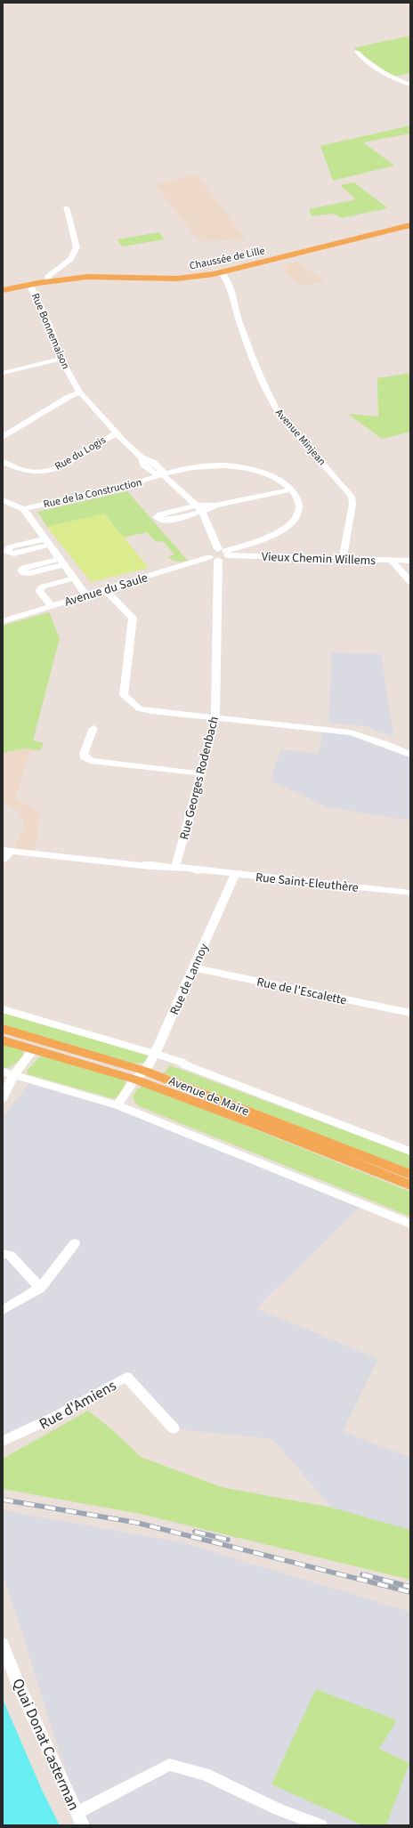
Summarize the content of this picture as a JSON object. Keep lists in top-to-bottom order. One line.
{"streets":{"main road":["Chaussée de Lille","Avenue de Maire"],"street":["Rue Bonnemaison","Avenue Minjean","Rue du Logis","Rue de la Construction","Vieux Chemin Willems","Avenue du Saule","Rue Georges Rodenbach","Rue Saint-Eleuthère","Rue de Lannoy","Rue de l'Escalette","Rue d'Amiens","Quai Donat Casterman"]},"crossings":[["Chaussée de Lille","Rue Bonnemaison"],["Chaussée de Lille","Avenue Minjean"],["Rue Bonnemaison","Rue du Logis"],["Rue Bonnemaison","Rue de la Construction"],["Rue Bonnemaison","Vieux Chemin Willems"],["Avenue Minjean","Vieux Chemin Willems"],["Rue Georges Rodenbach","Rue Saint-Eleuthère"],["Rue Saint-Eleuthère","Rue de Lannoy"],["Rue de Lannoy","Rue de l'Escalette"],["Rue de Lannoy","Avenue de Maire"]]}
